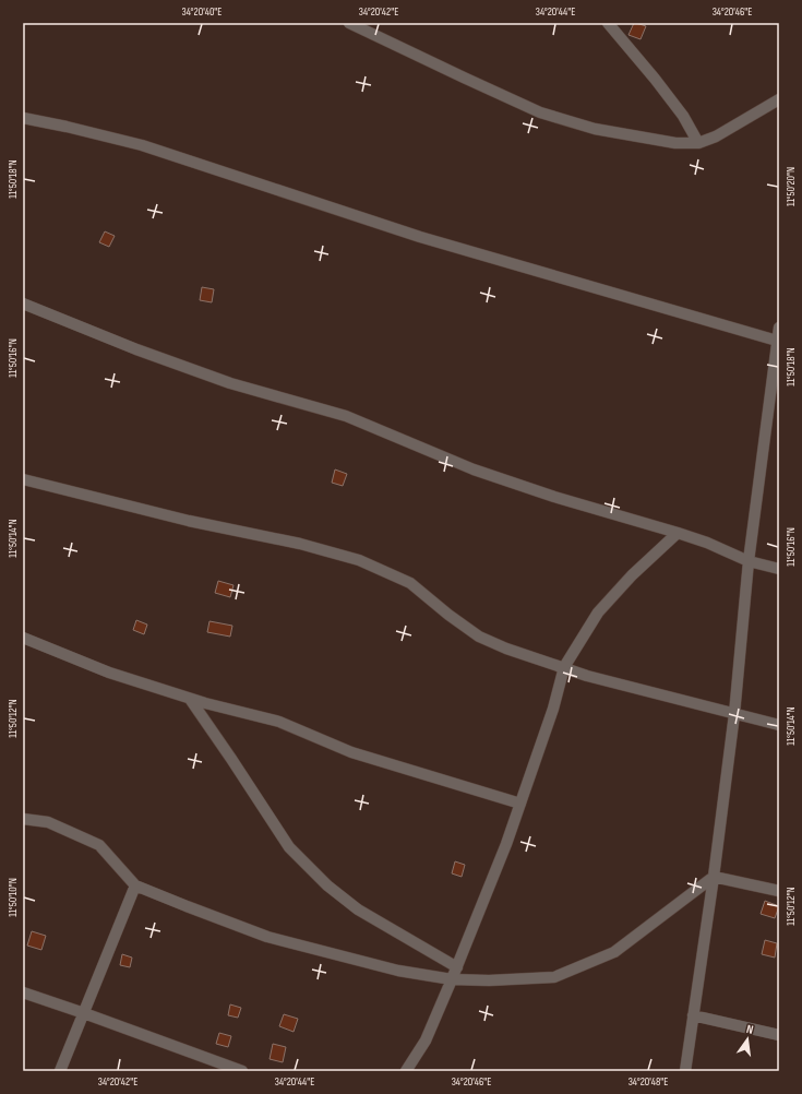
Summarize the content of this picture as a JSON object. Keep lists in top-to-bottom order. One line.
{"north":"top","coordinates":["34°20'40\"E","34°20'42\"E","34°20'44\"E","34°20'46\"E","11°50'18\"N","11°50'20\"N","11°50'16\"N","11°50'14\"N","11°50'12\"N","11°50'10\"N","34°20'48\"E"]}
